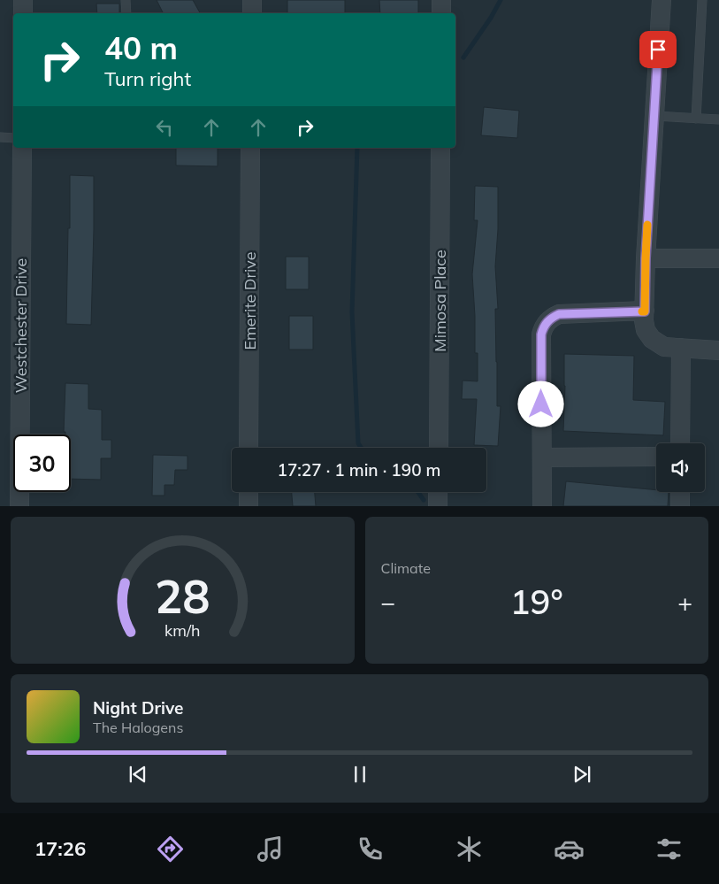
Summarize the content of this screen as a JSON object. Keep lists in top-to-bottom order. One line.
{"streets":{"street":["Emerite Drive","Mimosa Place","Westchester Drive"]},"page":{"turn":["40 m","Turn right"],"limit":"30","trip":"17:27 · 1 min · 190 m","tile":"Climate","heat":["−","19°","+"],"song":["Night Drive","The Halogens"],"tabs":"17:26","gauge":["28","km/h"]}}
